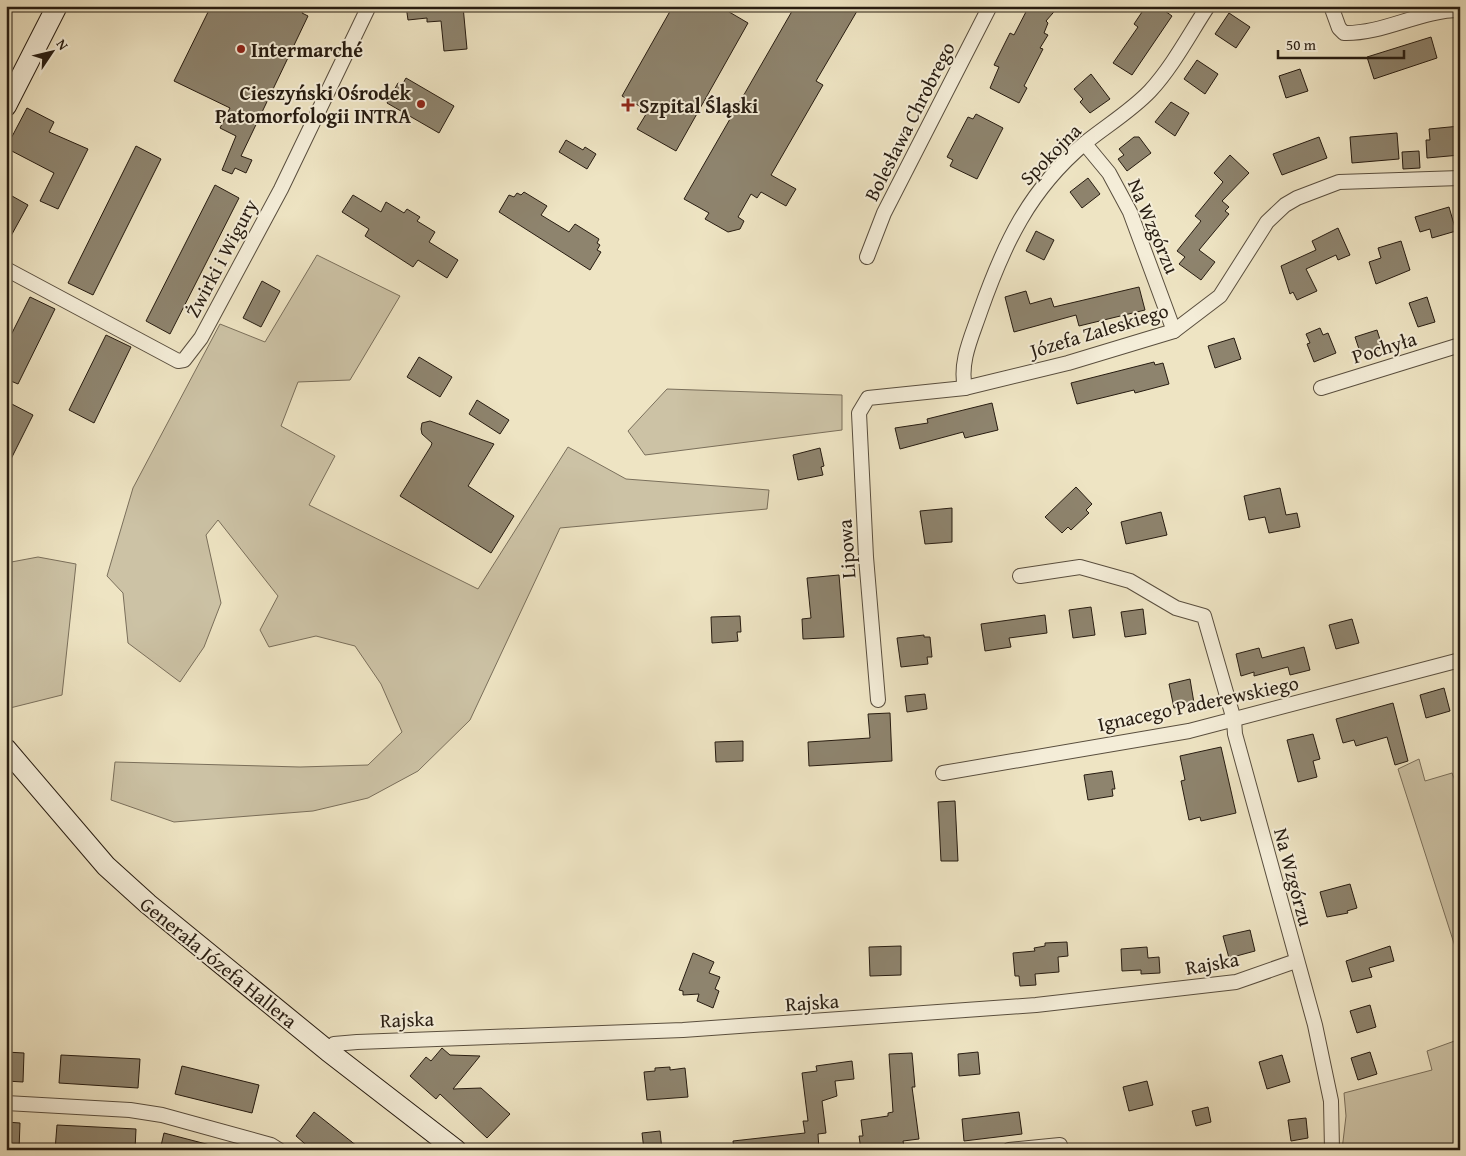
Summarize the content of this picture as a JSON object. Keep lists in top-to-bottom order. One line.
{"streets":{"street":["Bolesława Chrobrego","Spokojna","Na Wzgórzu","Żwirki i Wigury","Józefa Zaleskiego","Pochyła","Lipowa","Ignacego Paderewskiego","Generała Józefa Hallera","Rajska"]},"crossings":[["Spokojna","Na Wzgórzu"],["Spokojna","Józefa Zaleskiego"],["Na Wzgórzu","Józefa Zaleskiego"],["Na Wzgórzu","Ignacego Paderewskiego"],["Na Wzgórzu","Rajska"],["Józefa Zaleskiego","Lipowa"],["Generała Józefa Hallera","Rajska"]],"places":{"other":["Intermarché","Cieszyński Ośrodek Patomorfologii INTRA"],"health":["Szpital Śląski"]},"scale_bar":"50 m","north":"top right"}
